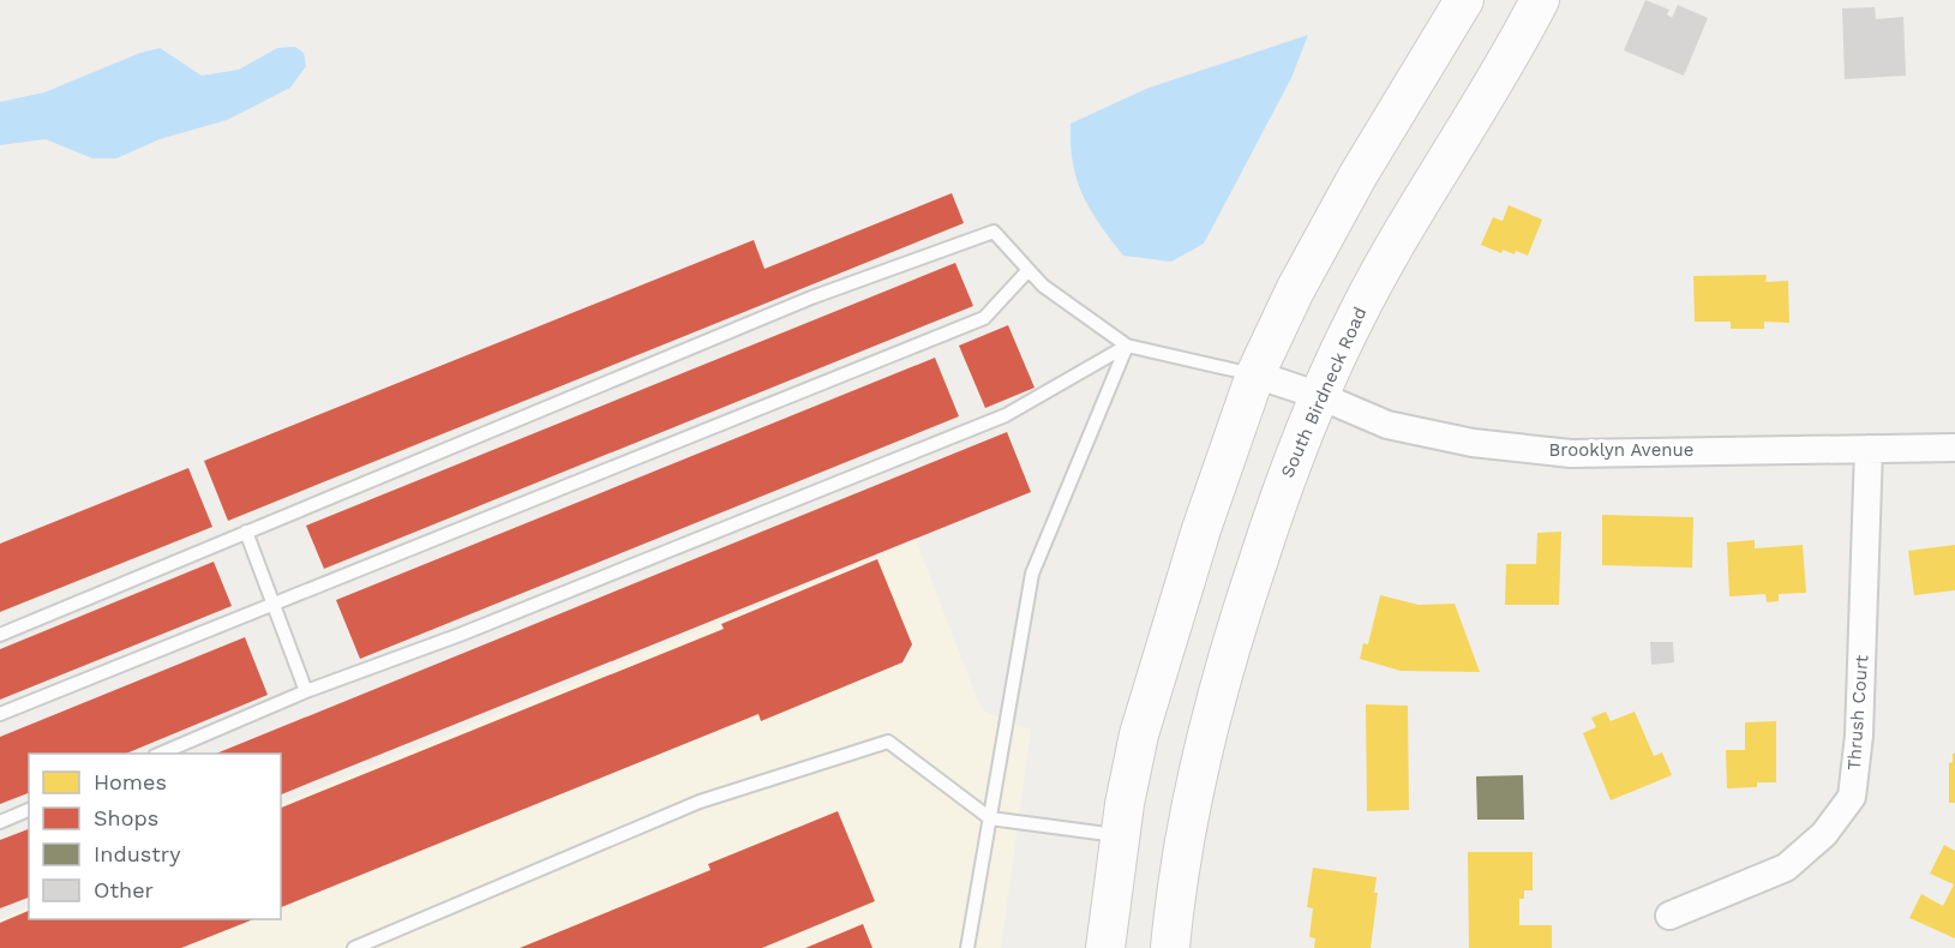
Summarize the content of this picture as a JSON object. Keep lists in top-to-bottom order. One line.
{"streets":{"main road":["South Birdneck Road"],"street":["Brooklyn Avenue","Thrush Court"]},"crossings":[["South Birdneck Road","Brooklyn Avenue"],["Brooklyn Avenue","Thrush Court"]],"legend":["Homes","Shops","Industry","Other"]}
